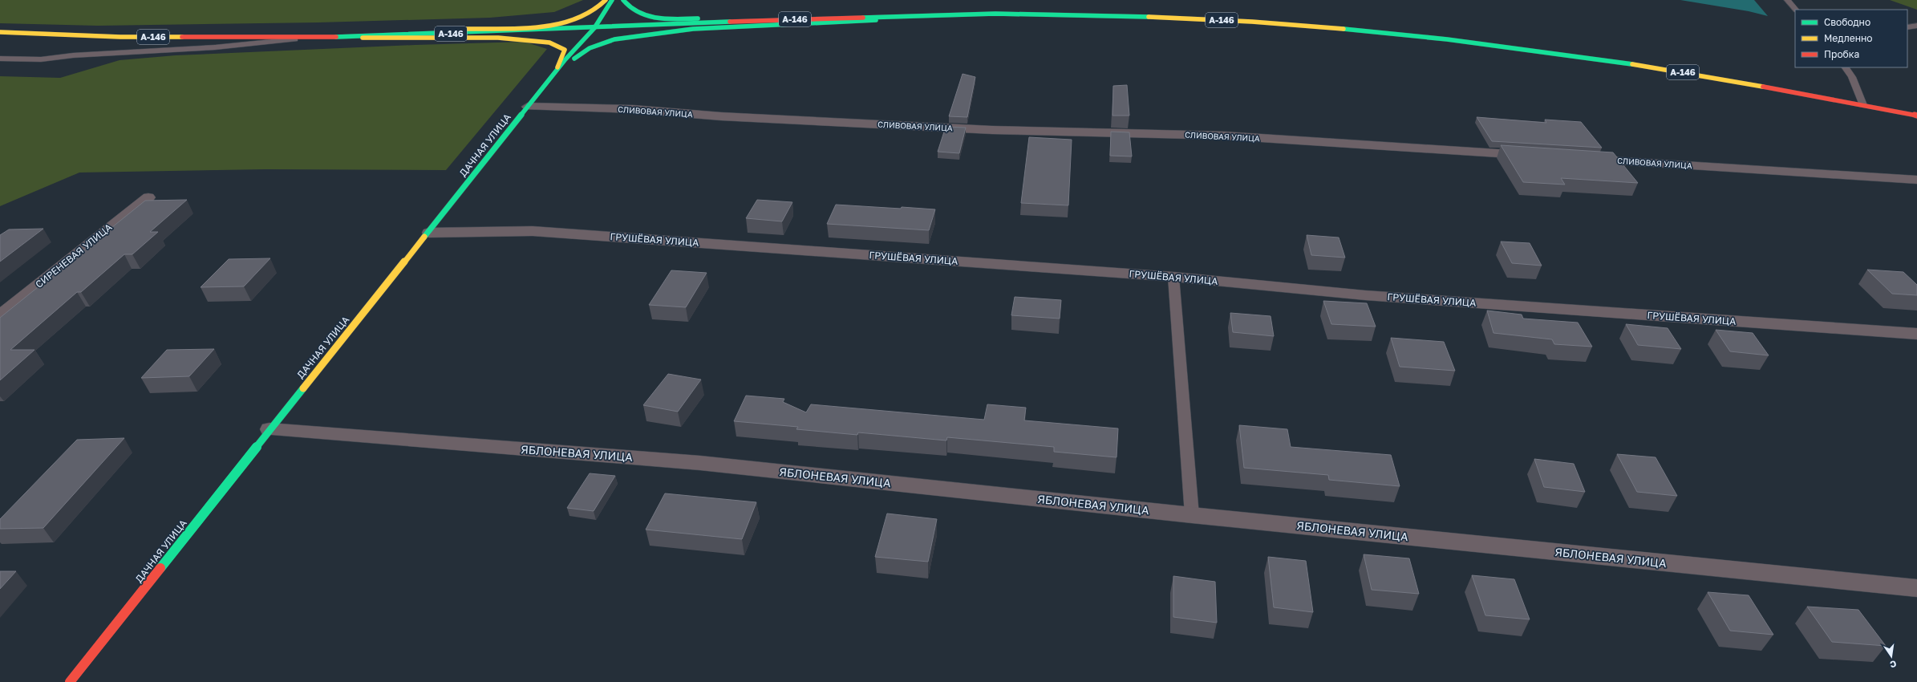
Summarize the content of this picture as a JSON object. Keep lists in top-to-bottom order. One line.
{"streets":{"main road":["А-146","ДАЧНАЯ УЛИЦА"],"street":["СЛИВОВАЯ УЛИЦА","ГРУШЁВАЯ УЛИЦА","СИРЕНЕВАЯ УЛИЦА","ЯБЛОНЕВАЯ УЛИЦА"]},"crossings":[["А-146","ДАЧНАЯ УЛИЦА"],["СЛИВОВАЯ УЛИЦА","ДАЧНАЯ УЛИЦА"],["ДАЧНАЯ УЛИЦА","ГРУШЁВАЯ УЛИЦА"],["ДАЧНАЯ УЛИЦА","ЯБЛОНЕВАЯ УЛИЦА"]],"legend":["Свободно","Медленно","Пробка"],"north":"bottom"}
